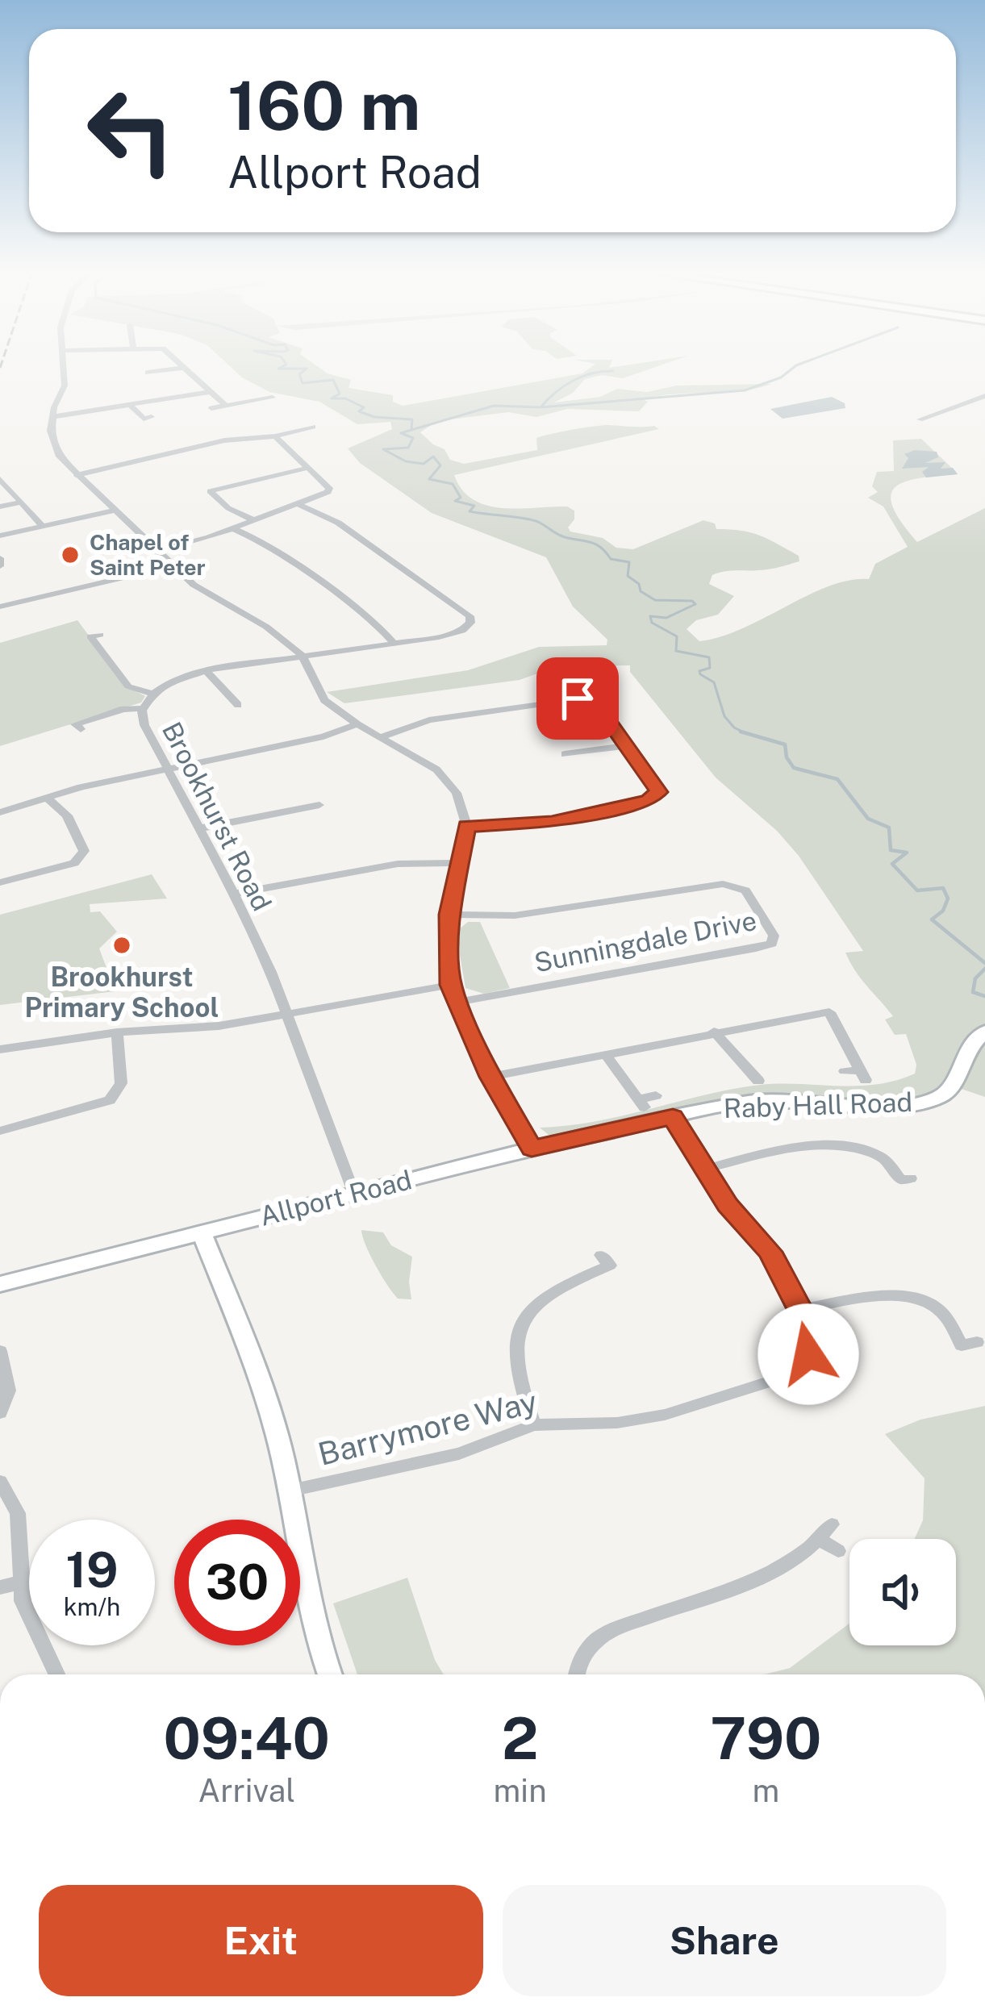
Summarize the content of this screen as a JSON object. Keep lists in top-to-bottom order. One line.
{"streets":{"street":["Brookhurst Road","Sunningdale Drive","Raby Hall Road","Allport Road","Barrymore Way"]},"crossings":[["Brookhurst Road","Allport Road"],["Raby Hall Road","Allport Road"],["Raby Hall Road","Barrymore Way"],["Allport Road","Barrymore Way"]],"places":["Chapel of Saint Peter","Brookhurst Primary School"],"page":{"turn":["160 m","Allport Road"],"speed":"19 km/h","limit":"30","eta":["09:40","Arrival","2","min","790","m"],"buttons":["Exit","Share"]}}
